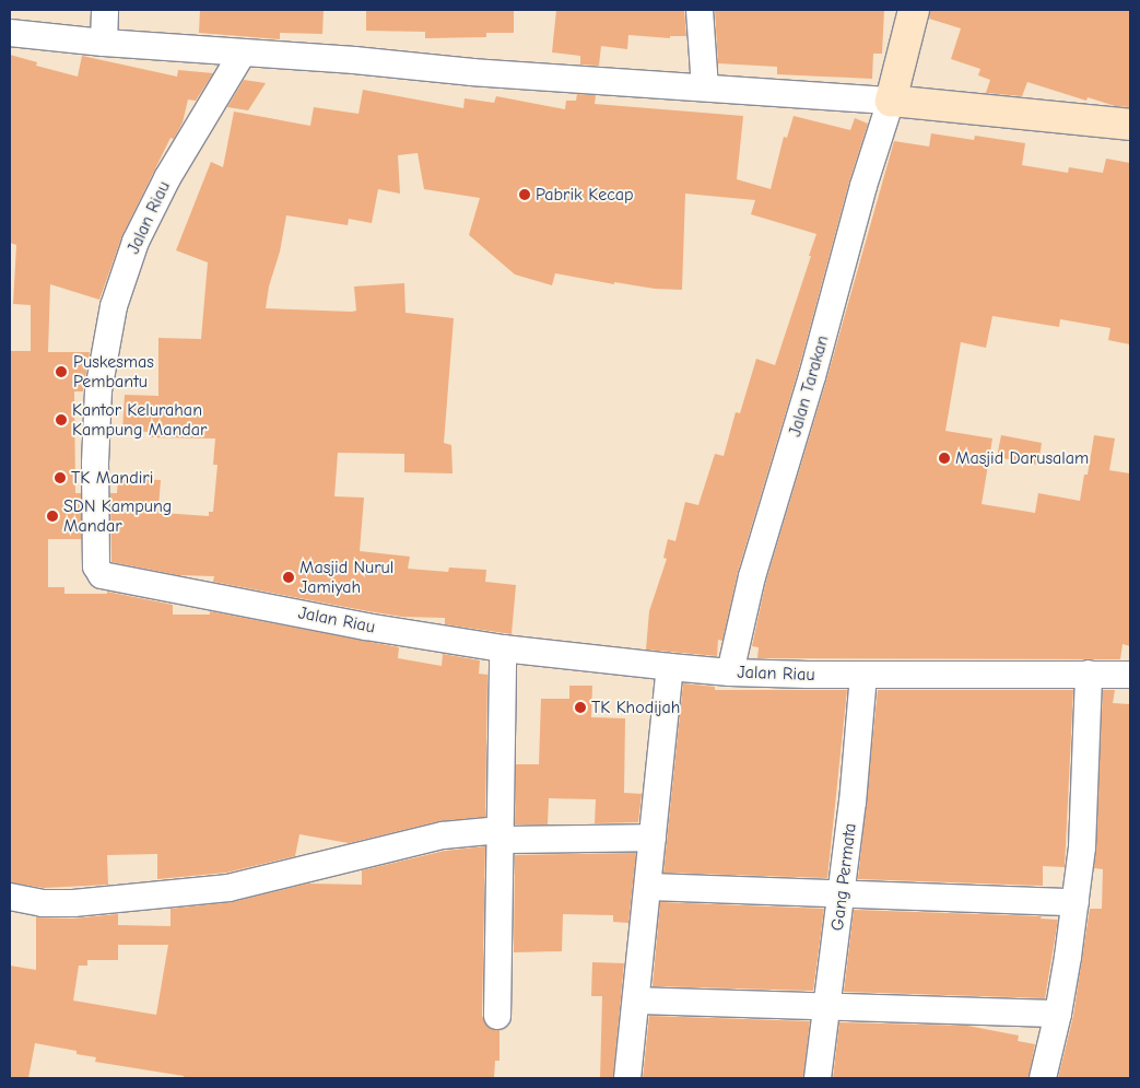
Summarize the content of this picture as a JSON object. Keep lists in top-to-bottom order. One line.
{"streets":{"street":["Jalan Riau","Jalan Tarakan","Gang Permata"]},"crossings":[["Jalan Riau","Jalan Tarakan"],["Jalan Riau","Gang Permata"]],"places":["Pabrik Kecap","Puskesmas Pembantu","Kantor Kelurahan Kampung Mandar","Masjid Darusalam","TK Mandiri","SDN Kampung Mandar","Masjid Nurul Jamiyah","TK Khodijah"]}
